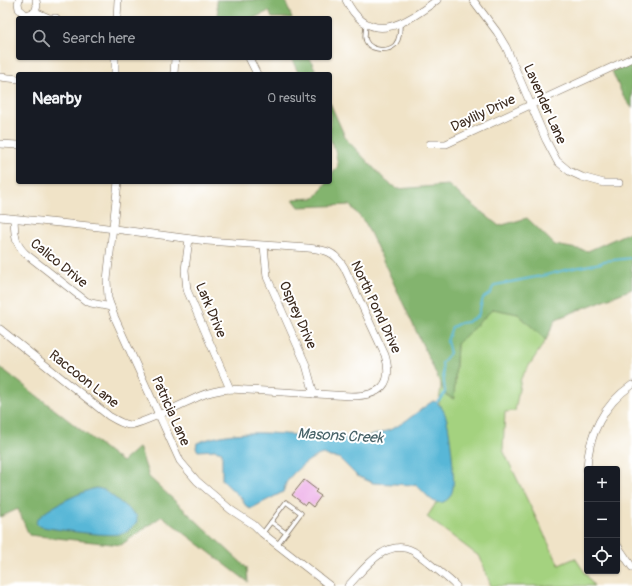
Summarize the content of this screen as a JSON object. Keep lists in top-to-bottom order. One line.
{"streets":{"street":["Lavender Lane","Daylily Drive","Calico Drive","North Pond Drive","Lark Drive","Osprey Drive","Raccoon Lane","Patricia Lane"]},"crossings":[["Lavender Lane","Daylily Drive"],["Calico Drive","Patricia Lane"],["North Pond Drive","Lark Drive"],["North Pond Drive","Osprey Drive"],["North Pond Drive","Raccoon Lane"],["North Pond Drive","Patricia Lane"],["Raccoon Lane","Patricia Lane"]],"water":["Masons Creek"],"page":{"search":"Search here","heading":["Nearby","0 results"],"map_buttons":["+","−"]}}
